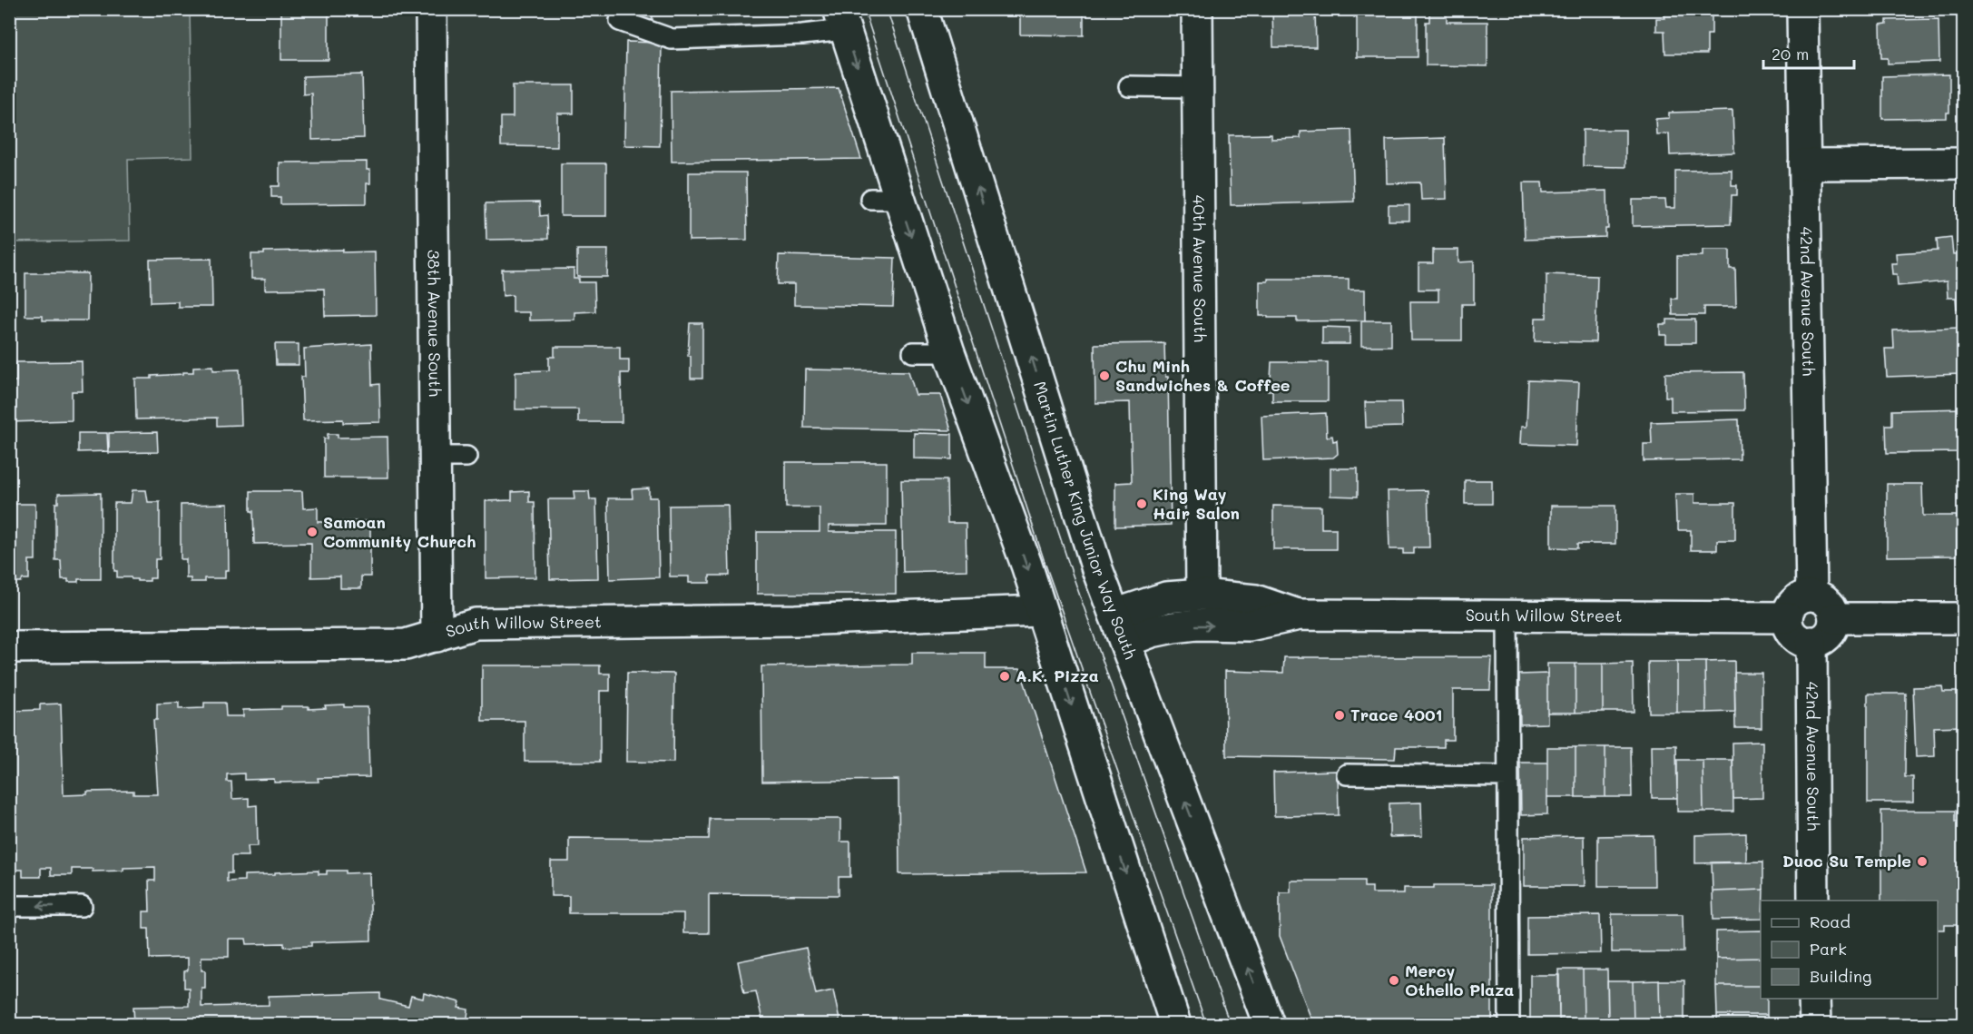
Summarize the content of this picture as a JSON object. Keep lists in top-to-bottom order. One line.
{"streets":{"street":["40th Avenue South","42nd Avenue South","38th Avenue South","Martin Luther King Junior Way South","South Willow Street"]},"crossings":[["40th Avenue South","South Willow Street"],["42nd Avenue South","South Willow Street"],["38th Avenue South","South Willow Street"],["Martin Luther King Junior Way South","South Willow Street"]],"places":["Chu Minh Sandwiches & Coffee","King Way Hair Salon","Samoan Community Church","A.K. Pizza","Trace 4001","Duoc Su Temple","Mercy Othello Plaza"],"legend":["Road","Park","Building"],"scale_bar":"20 m"}
